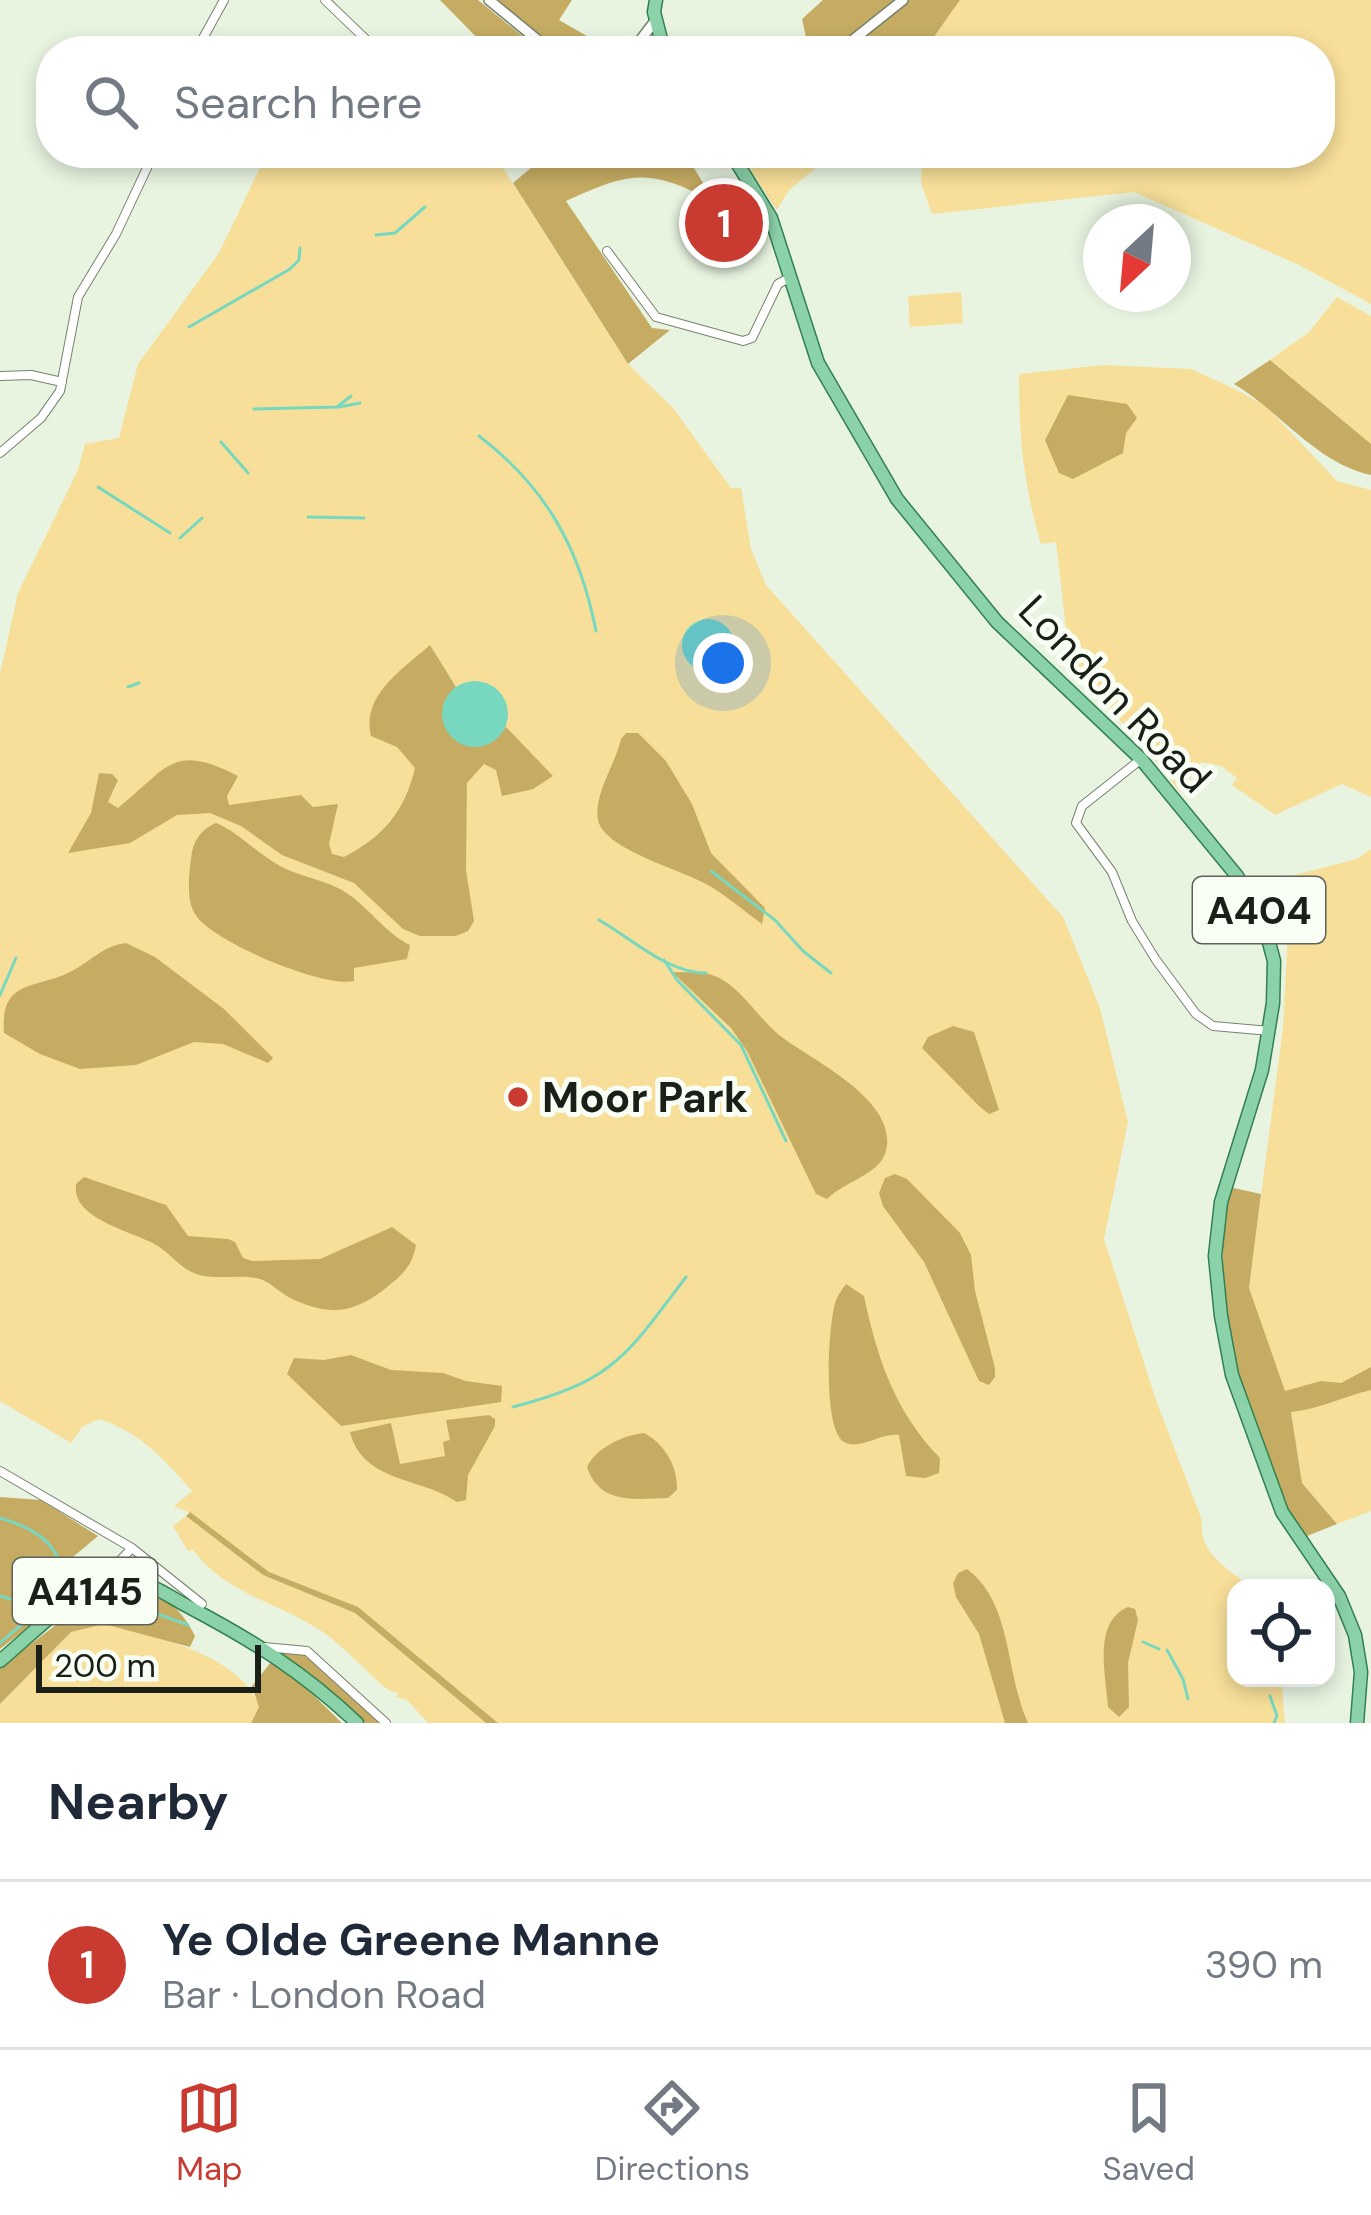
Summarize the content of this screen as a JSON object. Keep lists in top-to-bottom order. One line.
{"streets":{"main road":["London Road","A404","A4145"]},"places":["Moor Park"],"scale_bar":"200 m","north":"bottom left","page":{"search":"Search here","pins":"1","scale":"200 m","heading":"Nearby","list":[{"mark":"1","name":"Ye Olde Greene Manne","note":"Bar · London Road","value":"390 m"}],"nav":["Map","Directions","Saved"]}}
